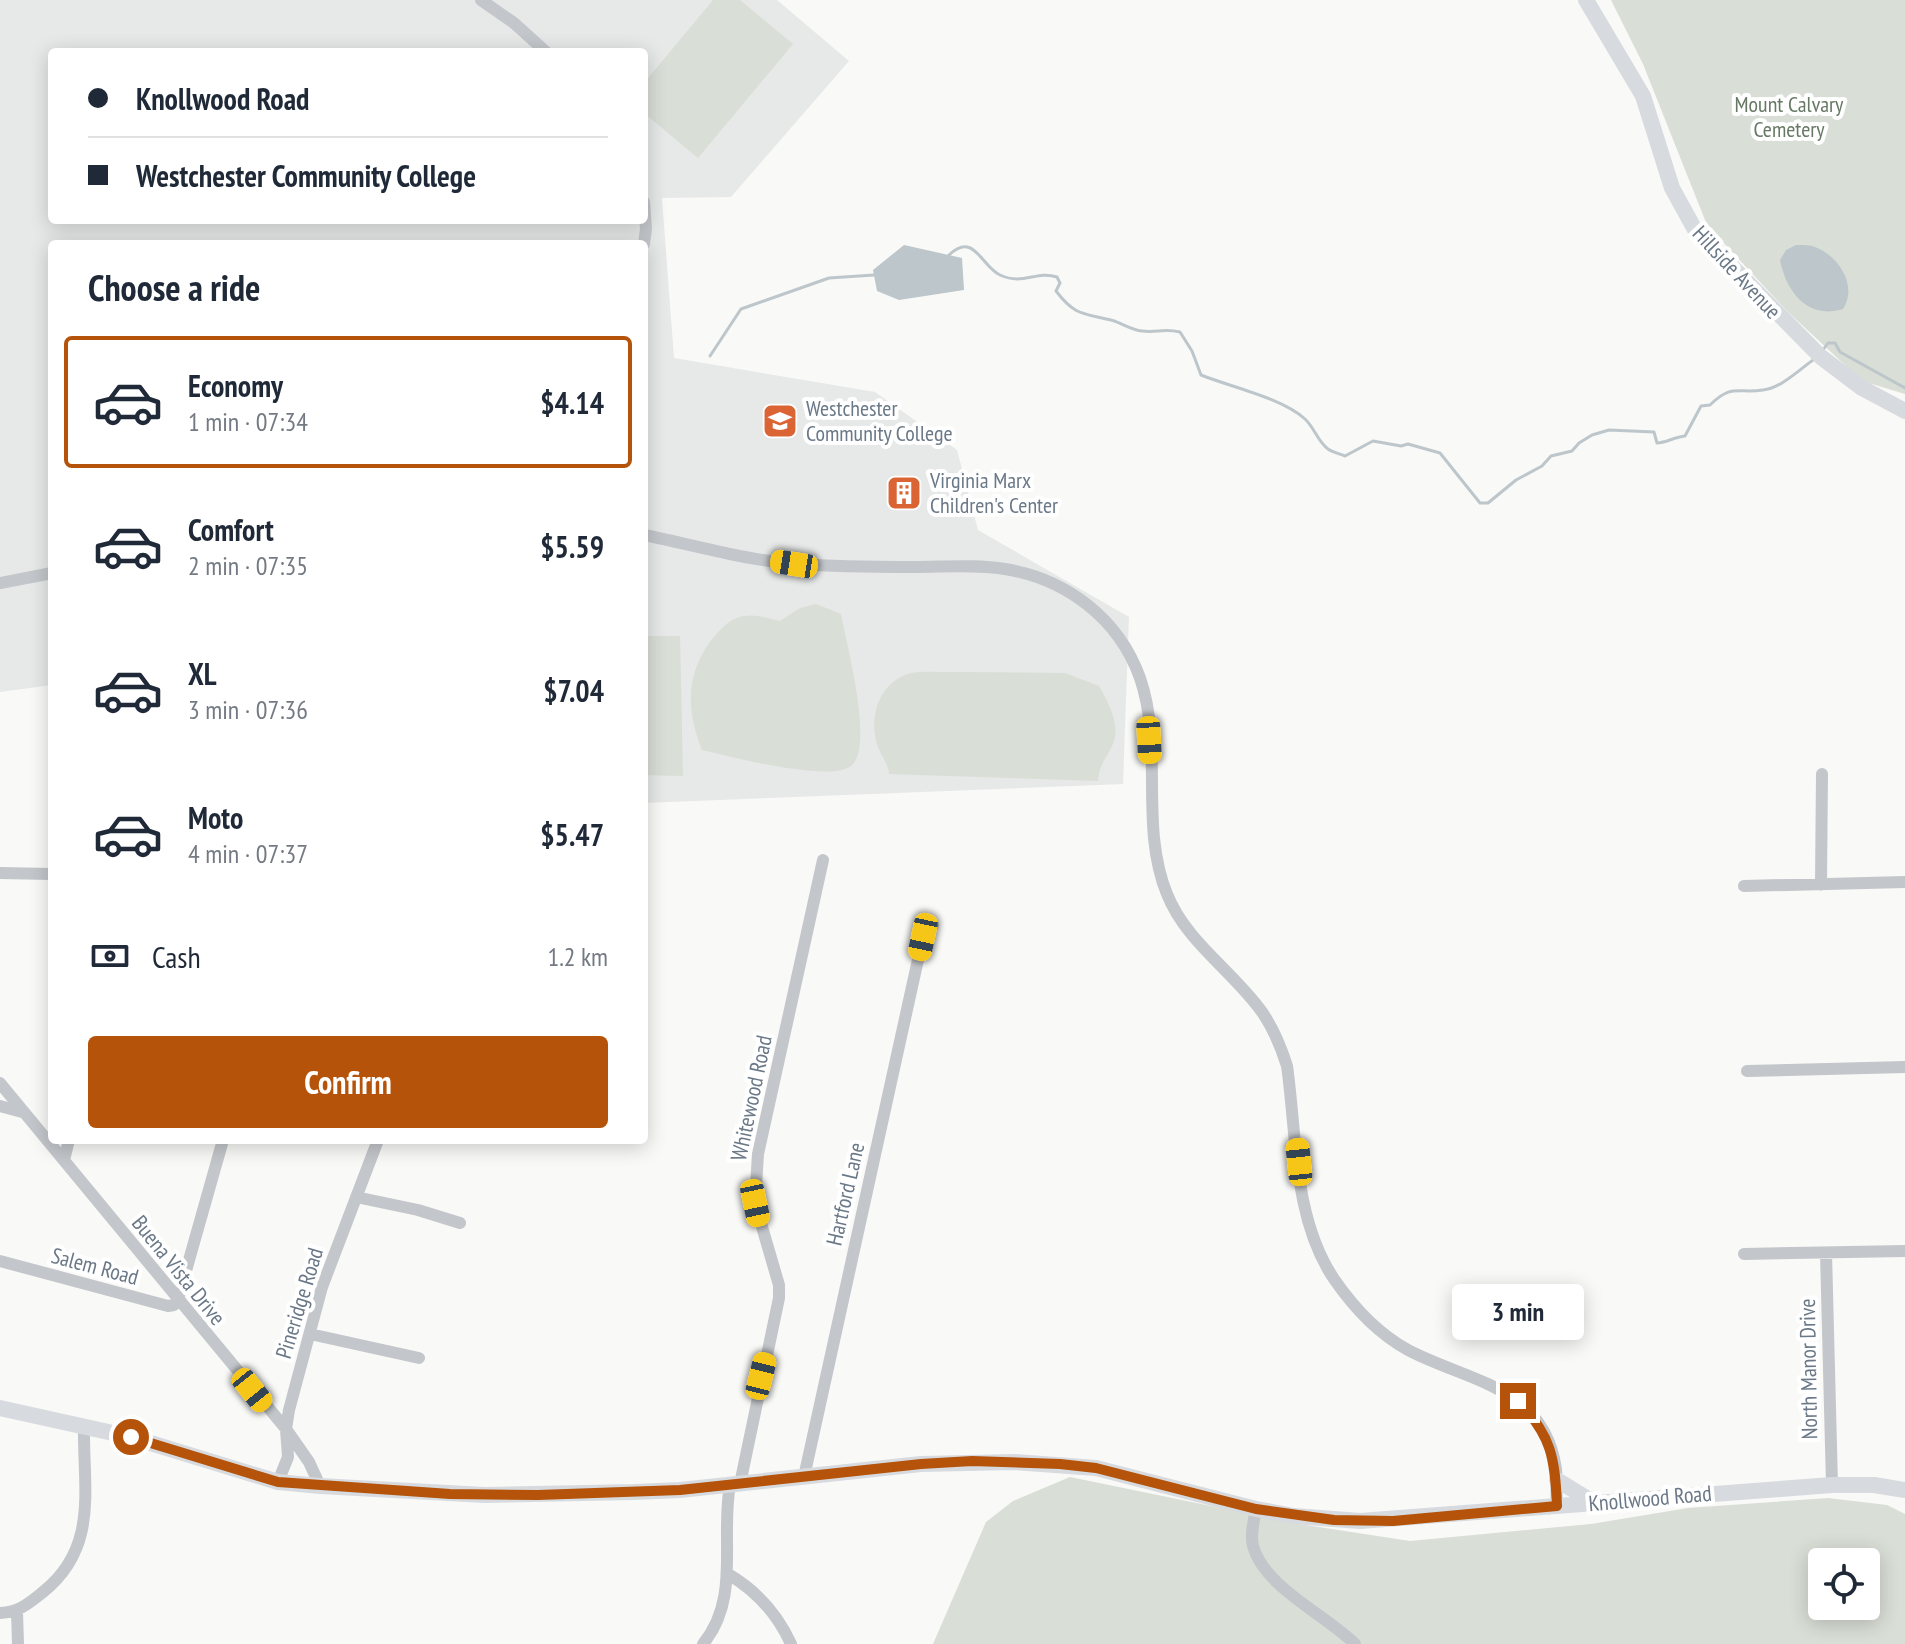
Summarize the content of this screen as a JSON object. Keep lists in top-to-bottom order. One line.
{"streets":{"main road":["Hillside Avenue","Knollwood Road"],"street":["Whitewood Road","Hartford Lane","Salem Road","Buena Vista Drive","Pineridge Road","North Manor Drive"]},"crossings":[["Whitewood Road","Knollwood Road"],["Hartford Lane","Knollwood Road"],["Salem Road","Buena Vista Drive"],["Buena Vista Drive","Pineridge Road"],["Buena Vista Drive","Knollwood Road"],["Pineridge Road","Knollwood Road"],["North Manor Drive","Knollwood Road"]],"parks":["Mount Calvary Cemetery"],"places":{"school or university":["Westchester Community College"],"building":["Virginia Marx Children's Center"]},"page":{"banner":["Knollwood Road","Westchester Community College"],"heading":"Choose a ride","list":[{"name":"Economy","note":"1 min · 07:34","value":"$4.14"},{"name":"Comfort","note":"2 min · 07:35","value":"$5.59"},{"name":"XL","note":"3 min · 07:36","value":"$7.04"},{"name":"Moto","note":"4 min · 07:37","value":"$5.47"}],"pay":["Cash","1.2 km"],"buttons":"Confirm","bubble":"3 min"}}
